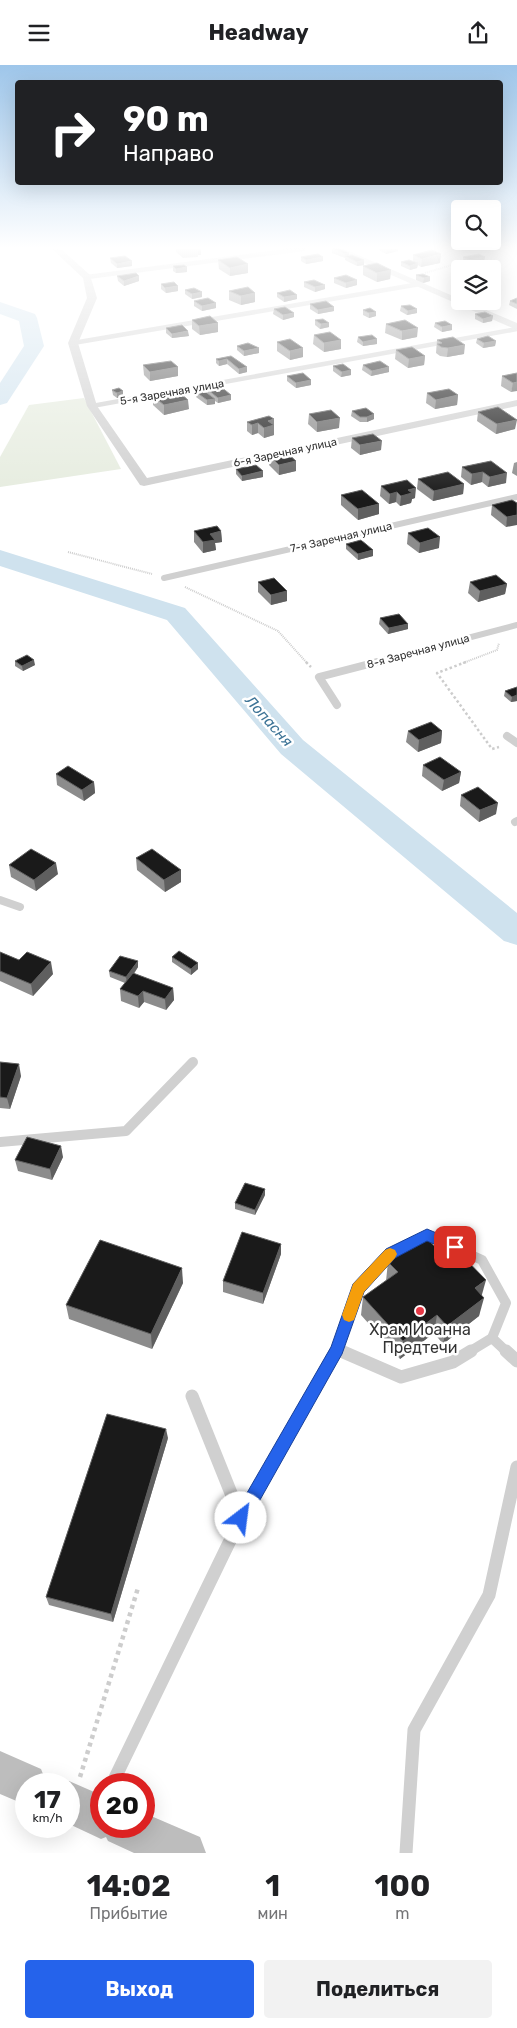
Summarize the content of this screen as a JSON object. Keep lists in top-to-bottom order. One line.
{"streets":{"street":["6-я Заречная улица"],"lane":["5-я Заречная улица","7-я Заречная улица","8-я Заречная улица"]},"crossings":[["5-я Заречная улица","6-я Заречная улица"]],"water":["Лопасня"],"places":["Храм Иоанна Предтечи"],"page":{"header":"Headway","turn":["90 m","Направо"],"speed":"17 km/h","limit":"20","eta":["14:02","Прибытие","1","мин","100","m"],"buttons":["Выход","Поделиться"]}}
